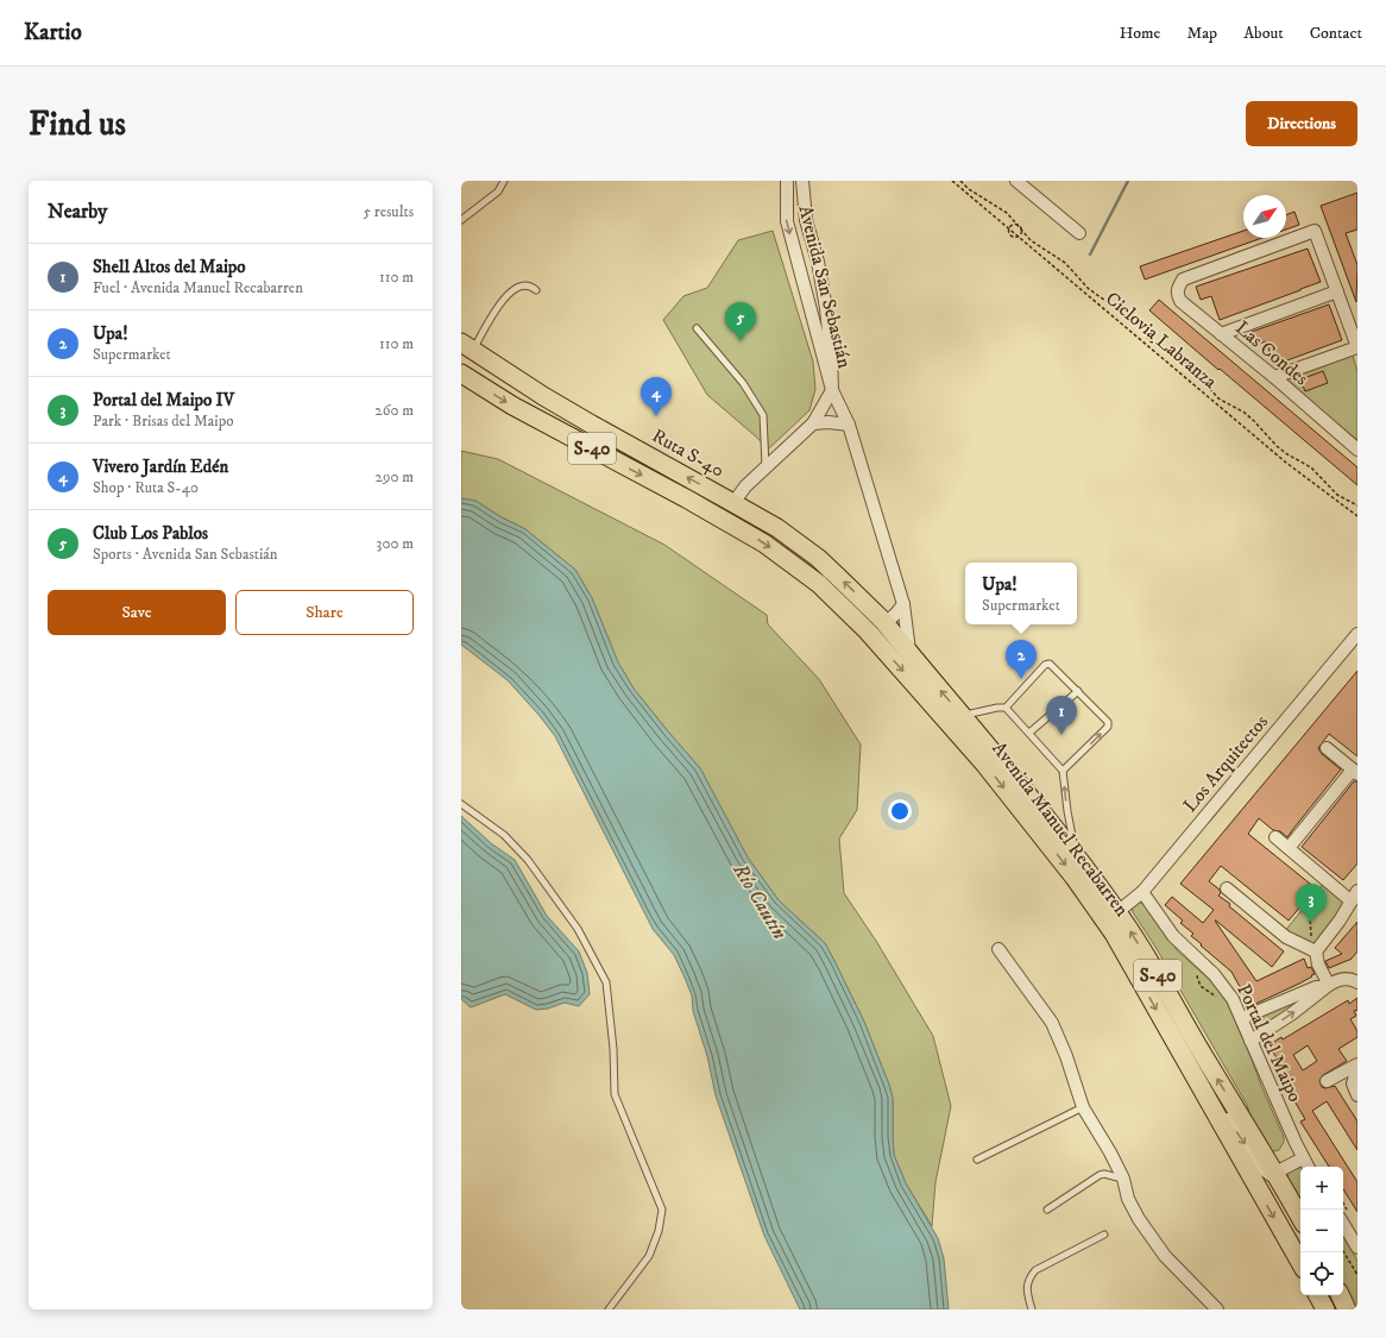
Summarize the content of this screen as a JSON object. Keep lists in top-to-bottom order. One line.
{"streets":{"main road":["S-40","Ruta S-40","Avenida Manuel Recabarren"],"street":["Avenida San Sebastián","Las Condes","Los Arquitectos","Portal del Maipo"],"path":["Ciclovia Labranza"]},"crossings":[["S-40","Ruta S-40"],["S-40","Avenida Manuel Recabarren"],["Ruta S-40","Avenida Manuel Recabarren"],["Los Arquitectos","Avenida Manuel Recabarren"],["Los Arquitectos","Portal del Maipo"]],"water":["Río Cautín"],"north":"top right","page":{"header":"Kartio","nav":["Home","Map","About","Contact"],"buttons":["Directions",["Save","Share"]],"title":"Find us","heading":["Nearby","5 results"],"list":[{"mark":"1","name":"Shell Altos del Maipo","note":"Fuel · Avenida Manuel Recabarren","value":"110 m"},{"mark":"2","name":"Upa!","note":"Supermarket","value":"110 m"},{"mark":"3","name":"Portal del Maipo IV","note":"Park · Brisas del Maipo","value":"260 m"},{"mark":"4","name":"Vivero Jardín Edén","note":"Shop · Ruta S-40","value":"290 m"},{"mark":"5","name":"Club Los Pablos","note":"Sports · Avenida San Sebastián","value":"300 m"}],"pins":["5","4","2","1","3"],"popup":["Upa!","Supermarket"],"map_buttons":["+","−"]}}
